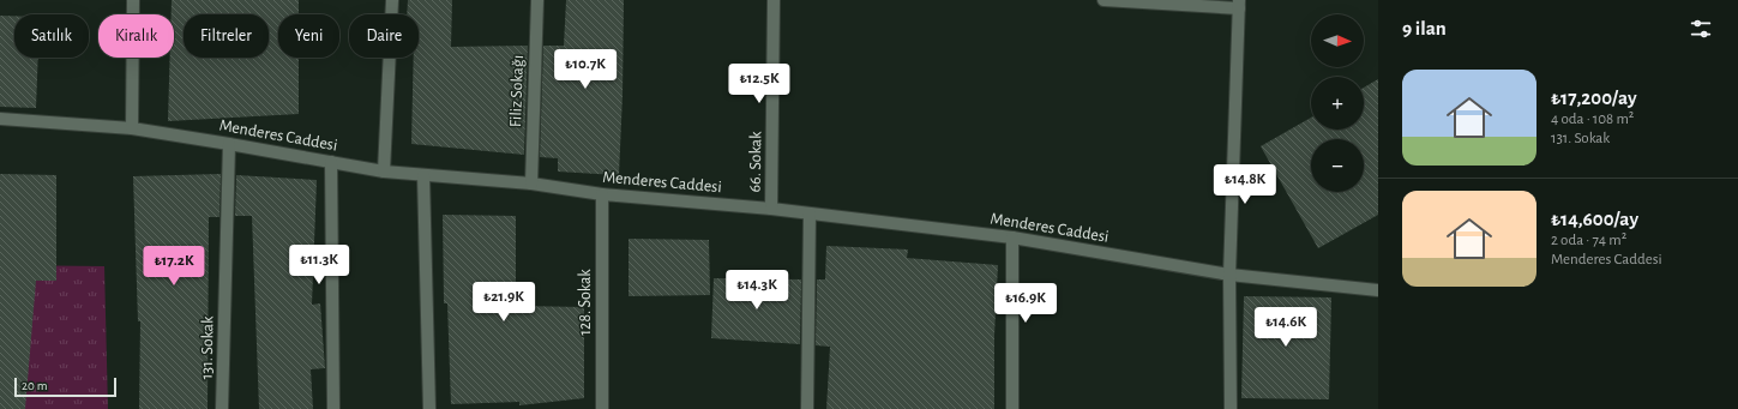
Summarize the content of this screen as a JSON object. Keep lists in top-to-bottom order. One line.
{"streets":{"street":["Filiz Sokağı","Menderes Caddesi","66. Sokak","128. Sokak","131. Sokak"]},"crossings":[["Filiz Sokağı","Menderes Caddesi"],["Menderes Caddesi","66. Sokak"],["Menderes Caddesi","128. Sokak"],["Menderes Caddesi","131. Sokak"]],"scale_bar":"20 m","north":"right","page":{"heading":"9 ilan","map_buttons":["+","−"],"chip":["Satılık","Kiralık","Filtreler","Yeni","Daire"],"price":["₺10.7K","₺12.5K","₺14.8K","₺11.3K","₺17.2K","₺14.3K","₺21.9K","₺16.9K","₺14.6K"],"list":[{"name":"₺17,200/ay","note":"4 oda · 108 m² · 131. Sokak"},{"name":"₺14,600/ay","note":"2 oda · 74 m² · Menderes Caddesi"}],"scale":"20 m"}}
